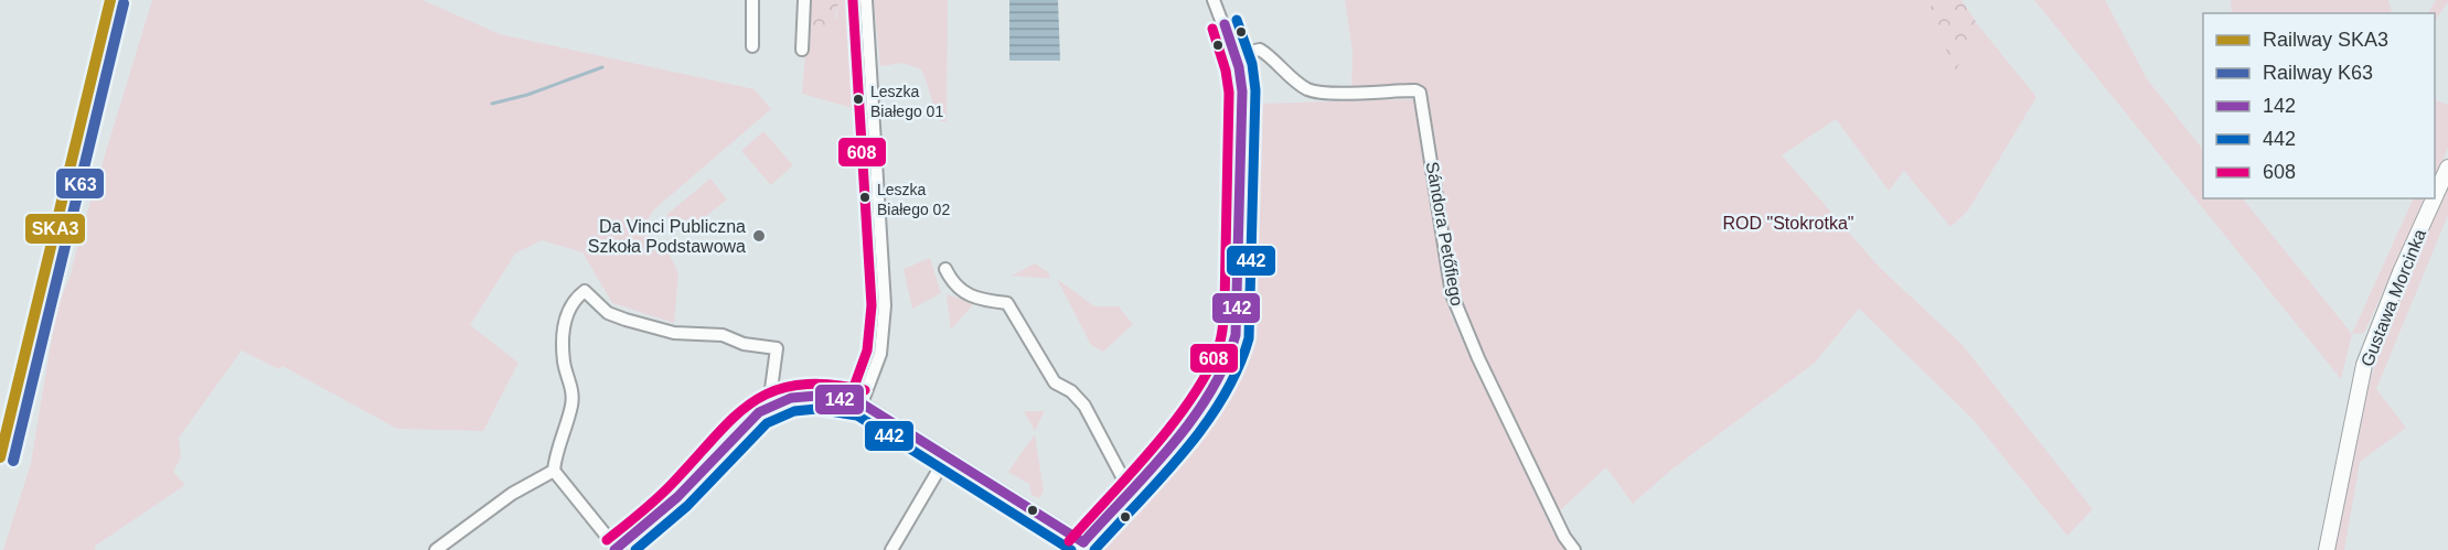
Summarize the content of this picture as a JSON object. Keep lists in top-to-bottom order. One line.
{"streets":{"street":["Sándora Petőfiego","Gustawa Morcinka"]},"parks":["ROD \"Stokrotka\""],"places":["Leszka Białego 01","Leszka Białego 02","Da Vinci Publiczna Szkoła Podstawowa"],"lines":["rail line SKA3","transit line 608","rail line K63","transit line 442","transit line 142"],"legend":["Railway SKA3","Railway K63","142","442","608"]}
